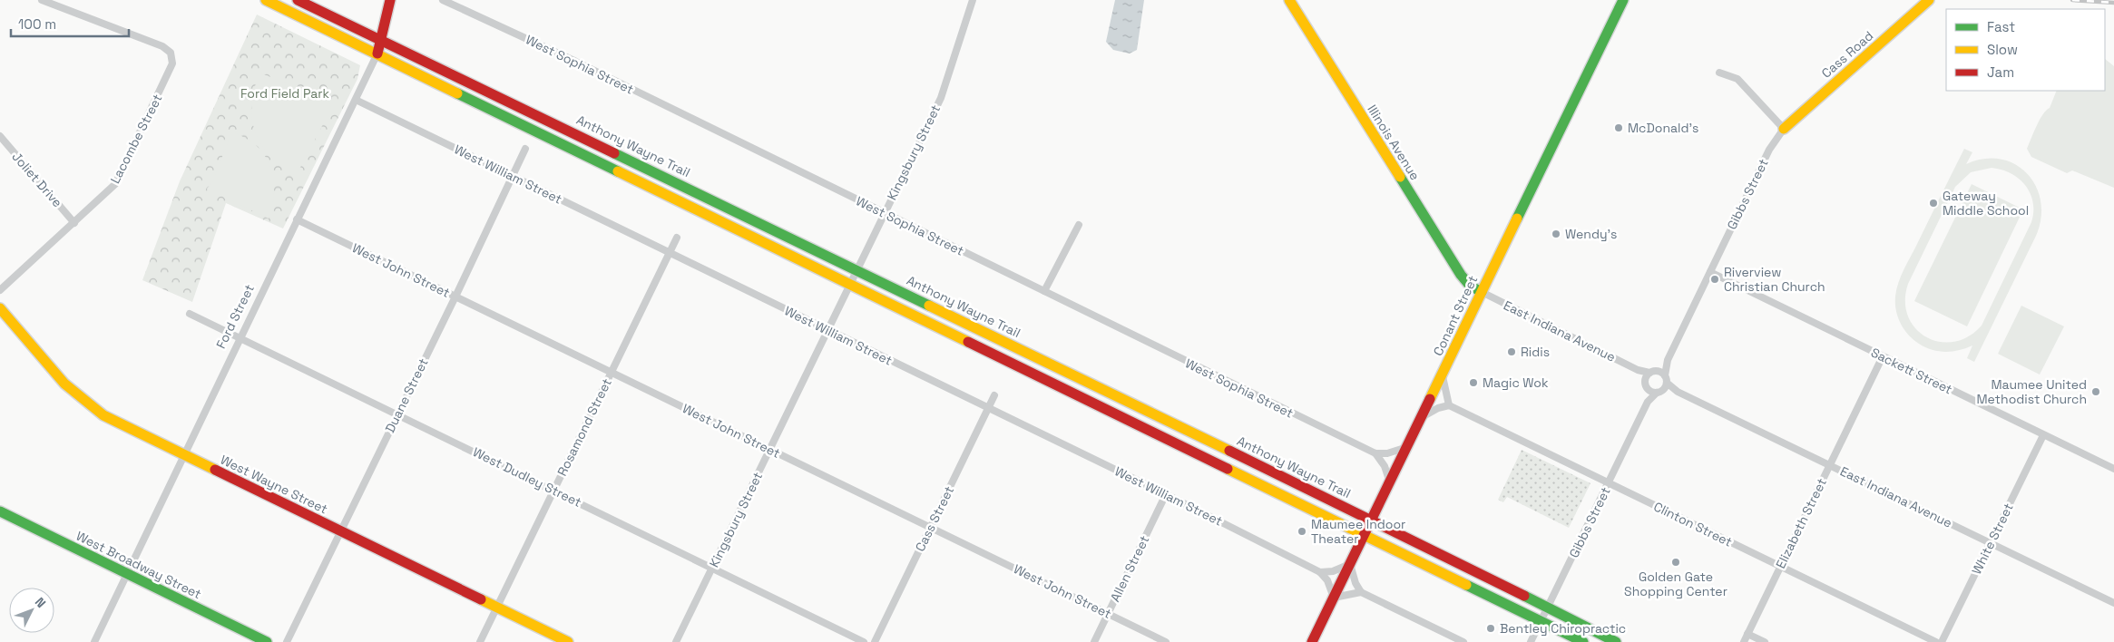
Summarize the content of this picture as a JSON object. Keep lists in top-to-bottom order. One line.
{"streets":{"main road":["Cass Road","Illinois Avenue","Anthony Wayne Trail","Conant Street","Ford Street","West Wayne Street","West Broadway Street"],"street":["West Sophia Street","Lacombe Street","Kingsbury Street","West William Street","Joliet Drive","Gibbs Street","West John Street","East Indiana Avenue","Sackett Street","Duane Street","Rosamond Street","West Dudley Street","Cass Street","Elizabeth Street","Clinton Street","White Street","Allen Street"]},"crossings":[["Cass Road","Gibbs Street"],["West Sophia Street","Kingsbury Street"],["Lacombe Street","Joliet Drive"],["Illinois Avenue","Conant Street"],["Illinois Avenue","East Indiana Avenue"],["Anthony Wayne Trail","Kingsbury Street"],["Anthony Wayne Trail","Gibbs Street"],["Anthony Wayne Trail","Conant Street"],["Anthony Wayne Trail","Ford Street"],["Kingsbury Street","West William Street"],["Kingsbury Street","West John Street"],["Kingsbury Street","West Dudley Street"],["West William Street","Ford Street"],["West William Street","Duane Street"],["West William Street","Rosamond Street"],["West William Street","Cass Street"],["West William Street","Allen Street"],["Gibbs Street","East Indiana Avenue"],["Gibbs Street","Sackett Street"],["Gibbs Street","Clinton Street"],["West John Street","Ford Street"],["West John Street","Duane Street"],["West John Street","Rosamond Street"],["West John Street","Cass Street"],["West John Street","Allen Street"],["Conant Street","East Indiana Avenue"],["Ford Street","West Dudley Street"],["Ford Street","West Wayne Street"],["Ford Street","West Broadway Street"],["East Indiana Avenue","Elizabeth Street"],["East Indiana Avenue","White Street"],["Sackett Street","Elizabeth Street"],["Sackett Street","White Street"],["Duane Street","West Dudley Street"],["Duane Street","West Wayne Street"],["Rosamond Street","West Dudley Street"],["Rosamond Street","West Wayne Street"],["Elizabeth Street","Clinton Street"]],"parks":["Ford Field Park"],"places":["McDonald's","Gateway Middle School","Wendy's","Riverview Christian Church","Ridis","Magic Wok","Maumee United Methodist Church","Maumee Indoor Theater","Golden Gate Shopping Center","Bentley Chiropractic"],"legend":["Fast","Slow","Jam"],"scale_bar":"100 m","north":"top right"}
